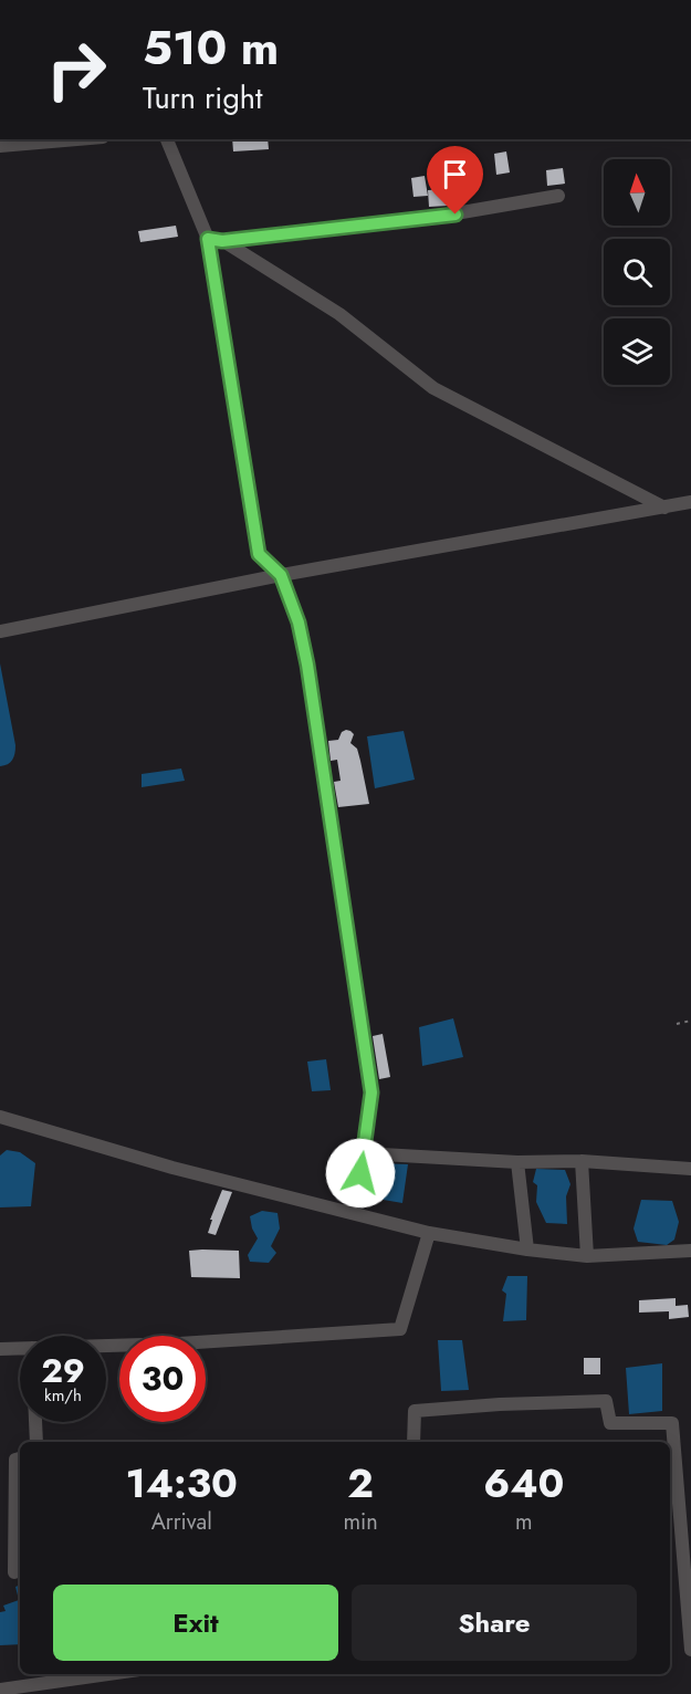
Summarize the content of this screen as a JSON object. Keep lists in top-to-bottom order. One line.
{"north":"top","page":{"turn":["510 m","Turn right"],"speed":"29 km/h","limit":"30","eta":["14:30","Arrival","2","min","640","m"],"buttons":["Exit","Share"]}}
